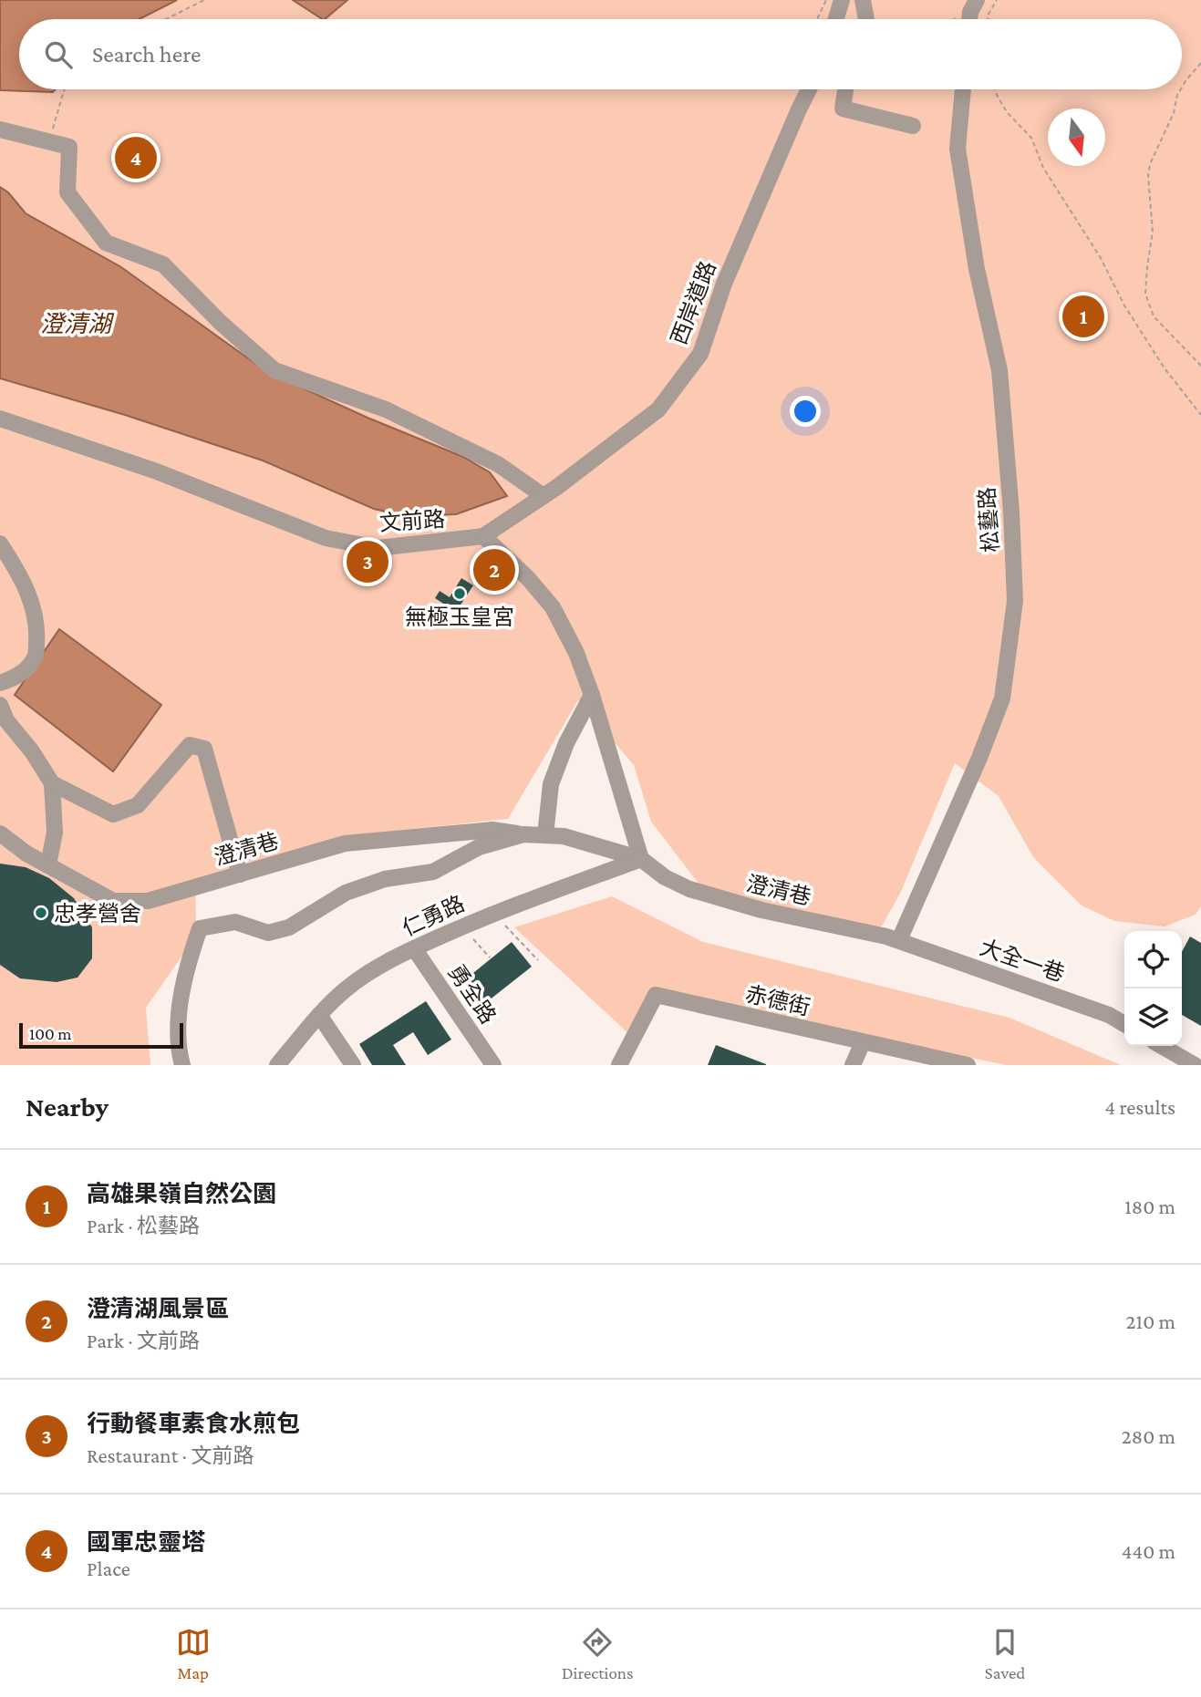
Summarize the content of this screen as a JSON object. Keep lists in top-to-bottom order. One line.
{"streets":{"street":["西岸道路","松藝路","文前路","澄清巷","仁勇路","大全一巷","勇全路","赤德街"]},"crossings":[["西岸道路","文前路"],["松藝路","澄清巷"],["松藝路","大全一巷"],["澄清巷","仁勇路"],["澄清巷","大全一巷"],["仁勇路","勇全路"]],"water":["澄清湖"],"places":["無極玉皇宮","忠孝營舍"],"scale_bar":"100 m","north":"bottom","page":{"search":"Search here","pins":["4","1","3","2"],"scale":"100 m","heading":["Nearby","4 results"],"list":[{"mark":"1","name":"高雄果嶺自然公園","note":"Park · 松藝路","value":"180 m"},{"mark":"2","name":"澄清湖風景區","note":"Park · 文前路","value":"210 m"},{"mark":"3","name":"行動餐車素食水煎包","note":"Restaurant · 文前路","value":"280 m"},{"mark":"4","name":"國軍忠靈塔","note":"Place","value":"440 m"}],"nav":["Map","Directions","Saved"]}}
